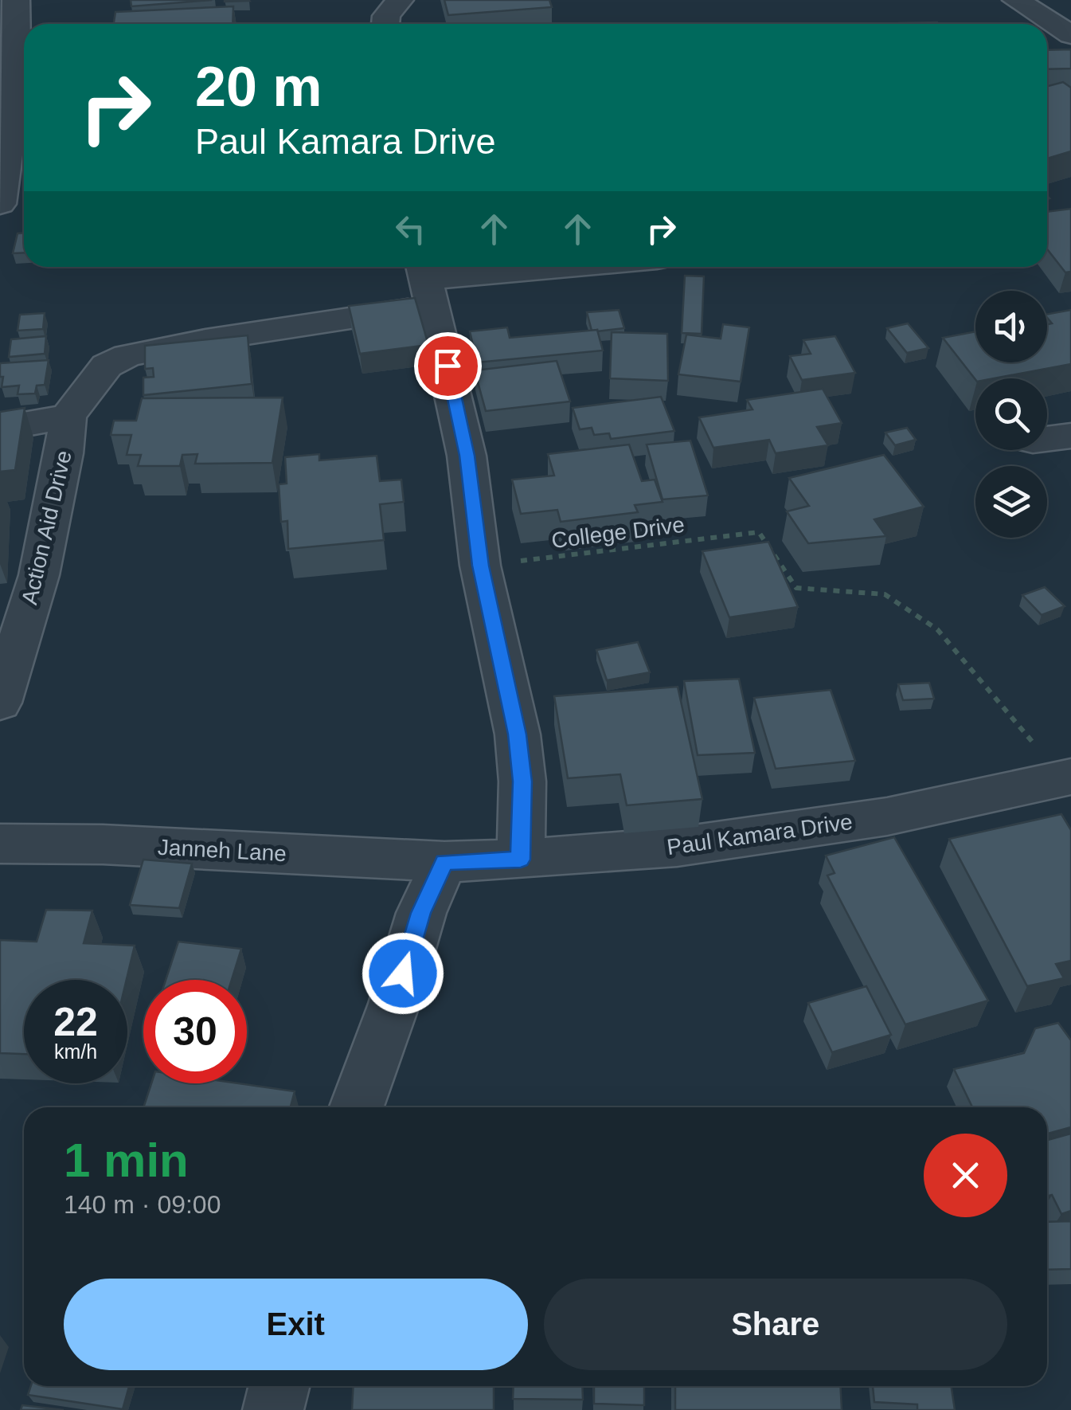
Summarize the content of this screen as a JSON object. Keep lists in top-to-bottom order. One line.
{"streets":{"street":["Action Aid Drive","Paul Kamara Drive","Janneh Lane"],"path":["College Drive"]},"crossings":[["College Drive","Paul Kamara Drive"],["Paul Kamara Drive","Janneh Lane"]],"page":{"turn":["20 m","Paul Kamara Drive"],"speed":"22 km/h","limit":"30","heading":["1 min","140 m · 09:00"],"buttons":["Exit","Share"]}}
